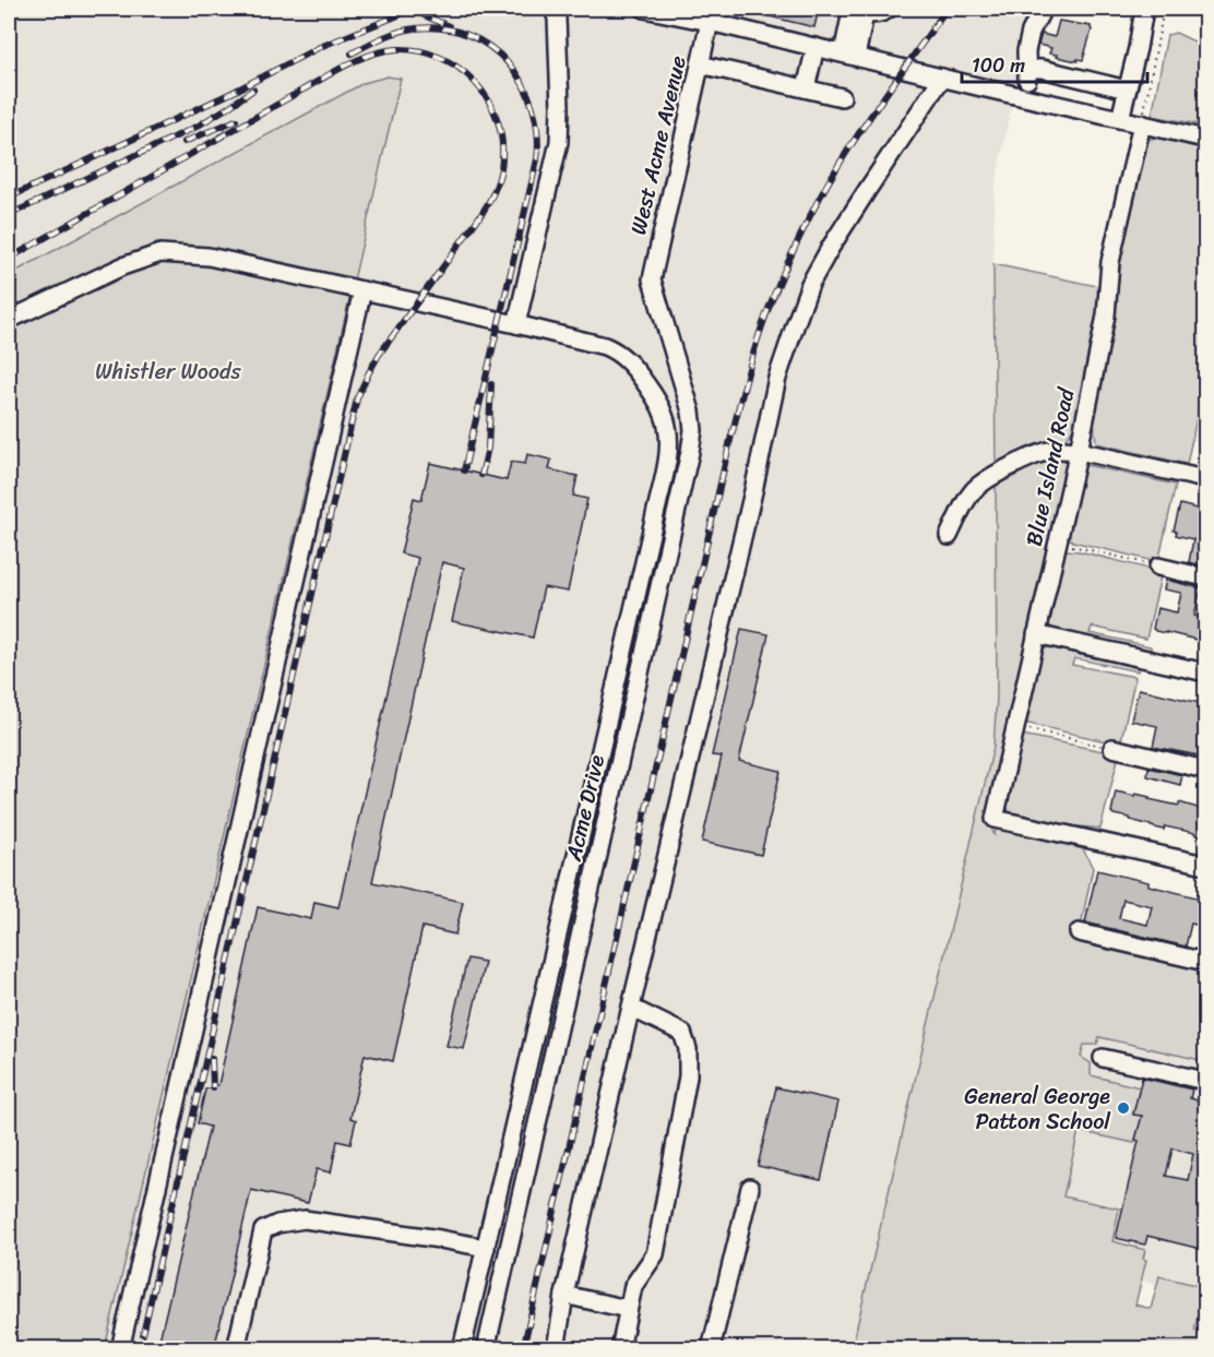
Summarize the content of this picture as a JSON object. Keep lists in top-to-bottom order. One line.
{"streets":{"street":["West Acme Avenue","Blue Island Road","Acme Drive"]},"crossings":[["West Acme Avenue","Acme Drive"]],"parks":["Whistler Woods"],"places":["General George Patton School"],"scale_bar":"100 m"}
